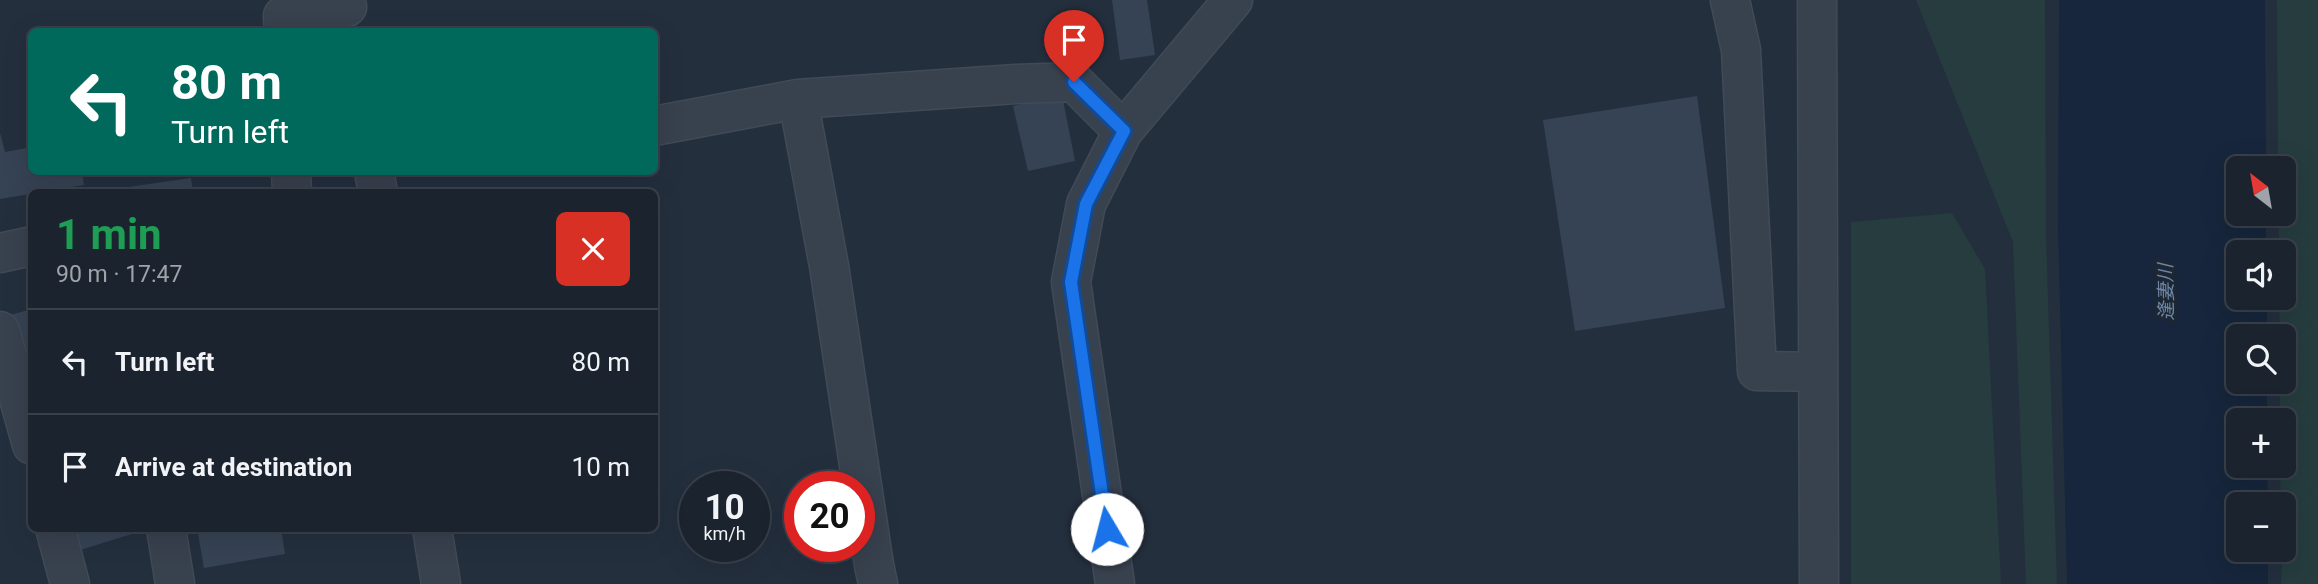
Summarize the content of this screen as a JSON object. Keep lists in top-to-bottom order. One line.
{"water":["逢妻川"],"north":"top left","page":{"turn":["80 m","Turn left"],"map_buttons":["+","−"],"heading":["1 min","90 m · 17:47"],"list":[{"name":"Turn left","value":"80 m"},{"name":"Arrive at destination","value":"10 m"}],"speed":"10 km/h","limit":"20"}}
